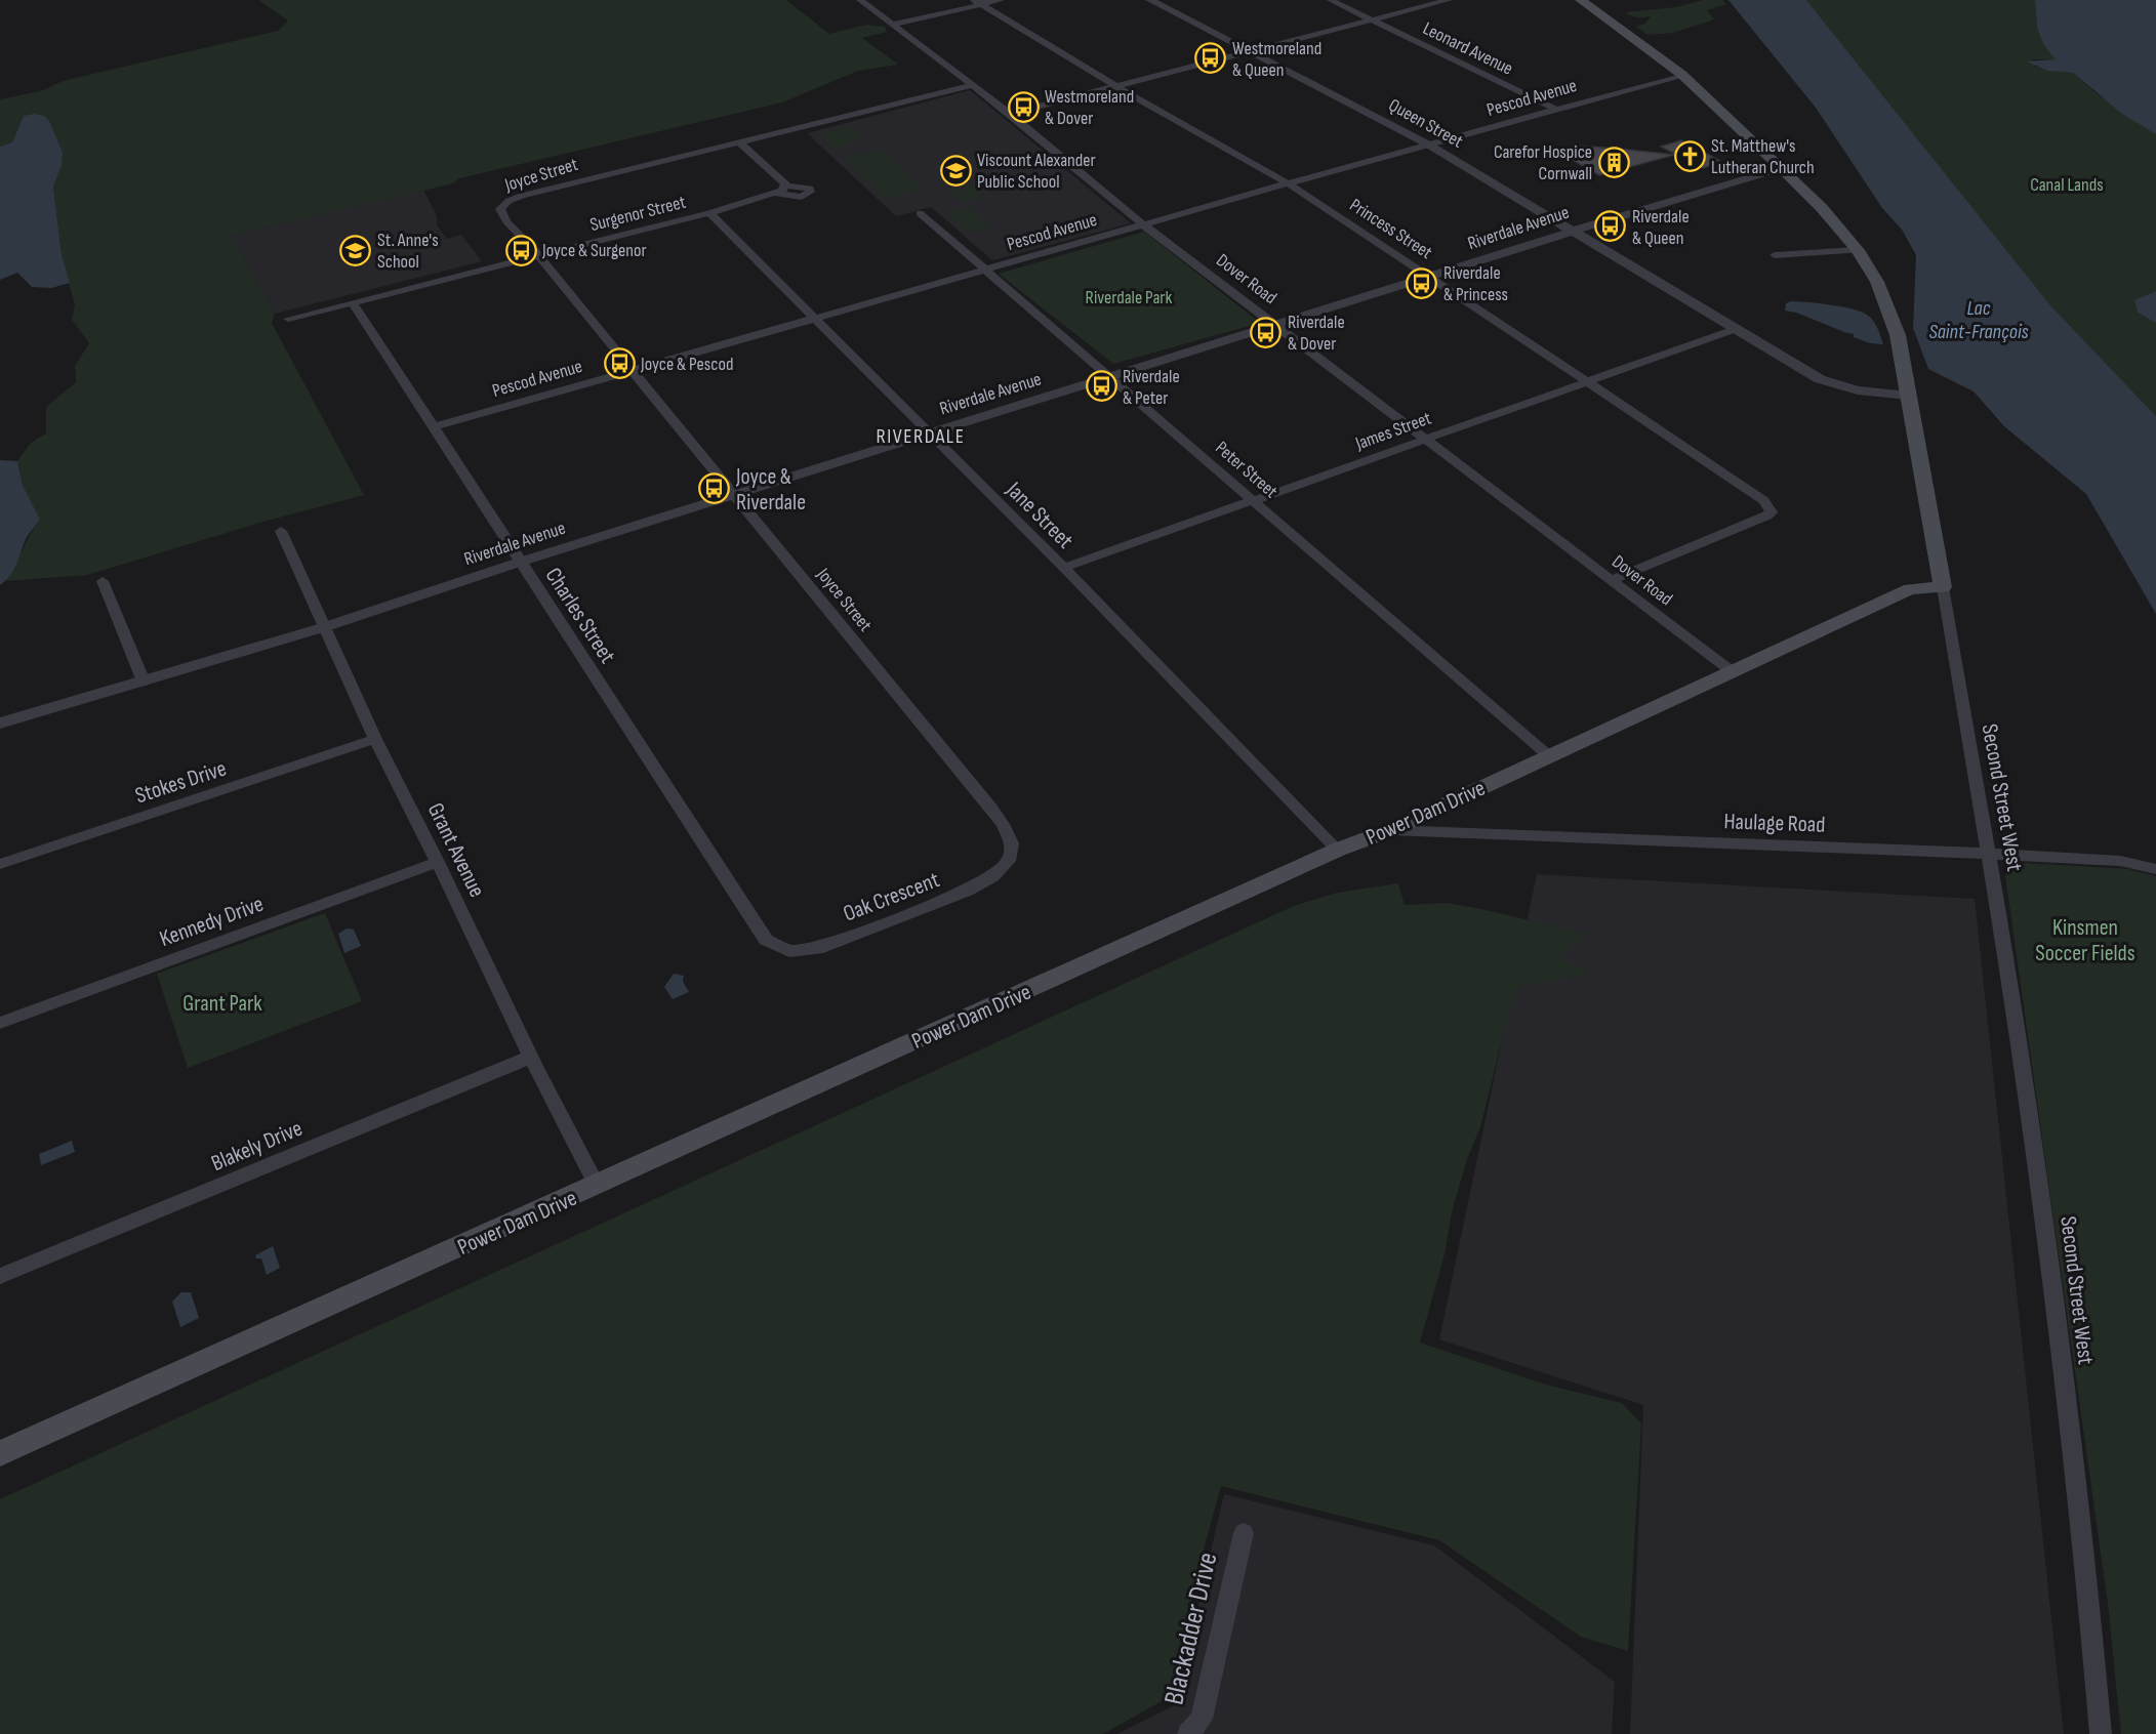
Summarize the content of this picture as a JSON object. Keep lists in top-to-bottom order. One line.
{"streets":{"main road":["Second Street West","Power Dam Drive"],"street":["Leonard Avenue","Pescod Avenue","Queen Street","Joyce Street","Surgenor Street","Riverdale Avenue","Princess Street","Dover Road","James Street","Peter Street","Jane Street","Charles Street","Stokes Drive","Haulage Road","Grant Avenue","Oak Crescent","Kennedy Drive","Blakely Drive","Blackadder Drive"]},"crossings":[["Leonard Avenue","Pescod Avenue"],["Pescod Avenue","Queen Street"],["Pescod Avenue","Joyce Street"],["Pescod Avenue","Princess Street"],["Pescod Avenue","Dover Road"],["Pescod Avenue","Peter Street"],["Pescod Avenue","Jane Street"],["Pescod Avenue","Charles Street"],["Pescod Avenue","Second Street West"],["Queen Street","Riverdale Avenue"],["Queen Street","James Street"],["Queen Street","Second Street West"],["Joyce Street","Surgenor Street"],["Joyce Street","Riverdale Avenue"],["Joyce Street","Dover Road"],["Joyce Street","Oak Crescent"],["Surgenor Street","Jane Street"],["Surgenor Street","Charles Street"],["Riverdale Avenue","Princess Street"],["Riverdale Avenue","Dover Road"],["Riverdale Avenue","Peter Street"],["Riverdale Avenue","Jane Street"],["Riverdale Avenue","Charles Street"],["Riverdale Avenue","Second Street West"],["Riverdale Avenue","Grant Avenue"],["Princess Street","Dover Road"],["Princess Street","James Street"],["Dover Road","James Street"],["Dover Road","Power Dam Drive"],["James Street","Peter Street"],["James Street","Jane Street"],["Peter Street","Power Dam Drive"],["Jane Street","Power Dam Drive"],["Charles Street","Oak Crescent"],["Stokes Drive","Grant Avenue"],["Second Street West","Power Dam Drive"],["Second Street West","Haulage Road"],["Power Dam Drive","Haulage Road"],["Power Dam Drive","Grant Avenue"],["Grant Avenue","Kennedy Drive"],["Grant Avenue","Blakely Drive"]],"districts":["RIVERDALE"],"water":["Lac Saint-François"],"parks":["Canal Lands","Riverdale Park","Kinsmen Soccer Fields","Grant Park"],"places":{"bus stop":["Westmoreland & Queen","Westmoreland & Dover","Riverdale & Queen","Joyce & Surgenor","Riverdale & Princess","Riverdale & Dover","Joyce & Pescod","Riverdale & Peter","Joyce & Riverdale"],"church":["St. Matthew's Lutheran Church"],"building":["Carefor Hospice Cornwall"],"school or university":["Viscount Alexander Public School","St. Anne's School"]}}
